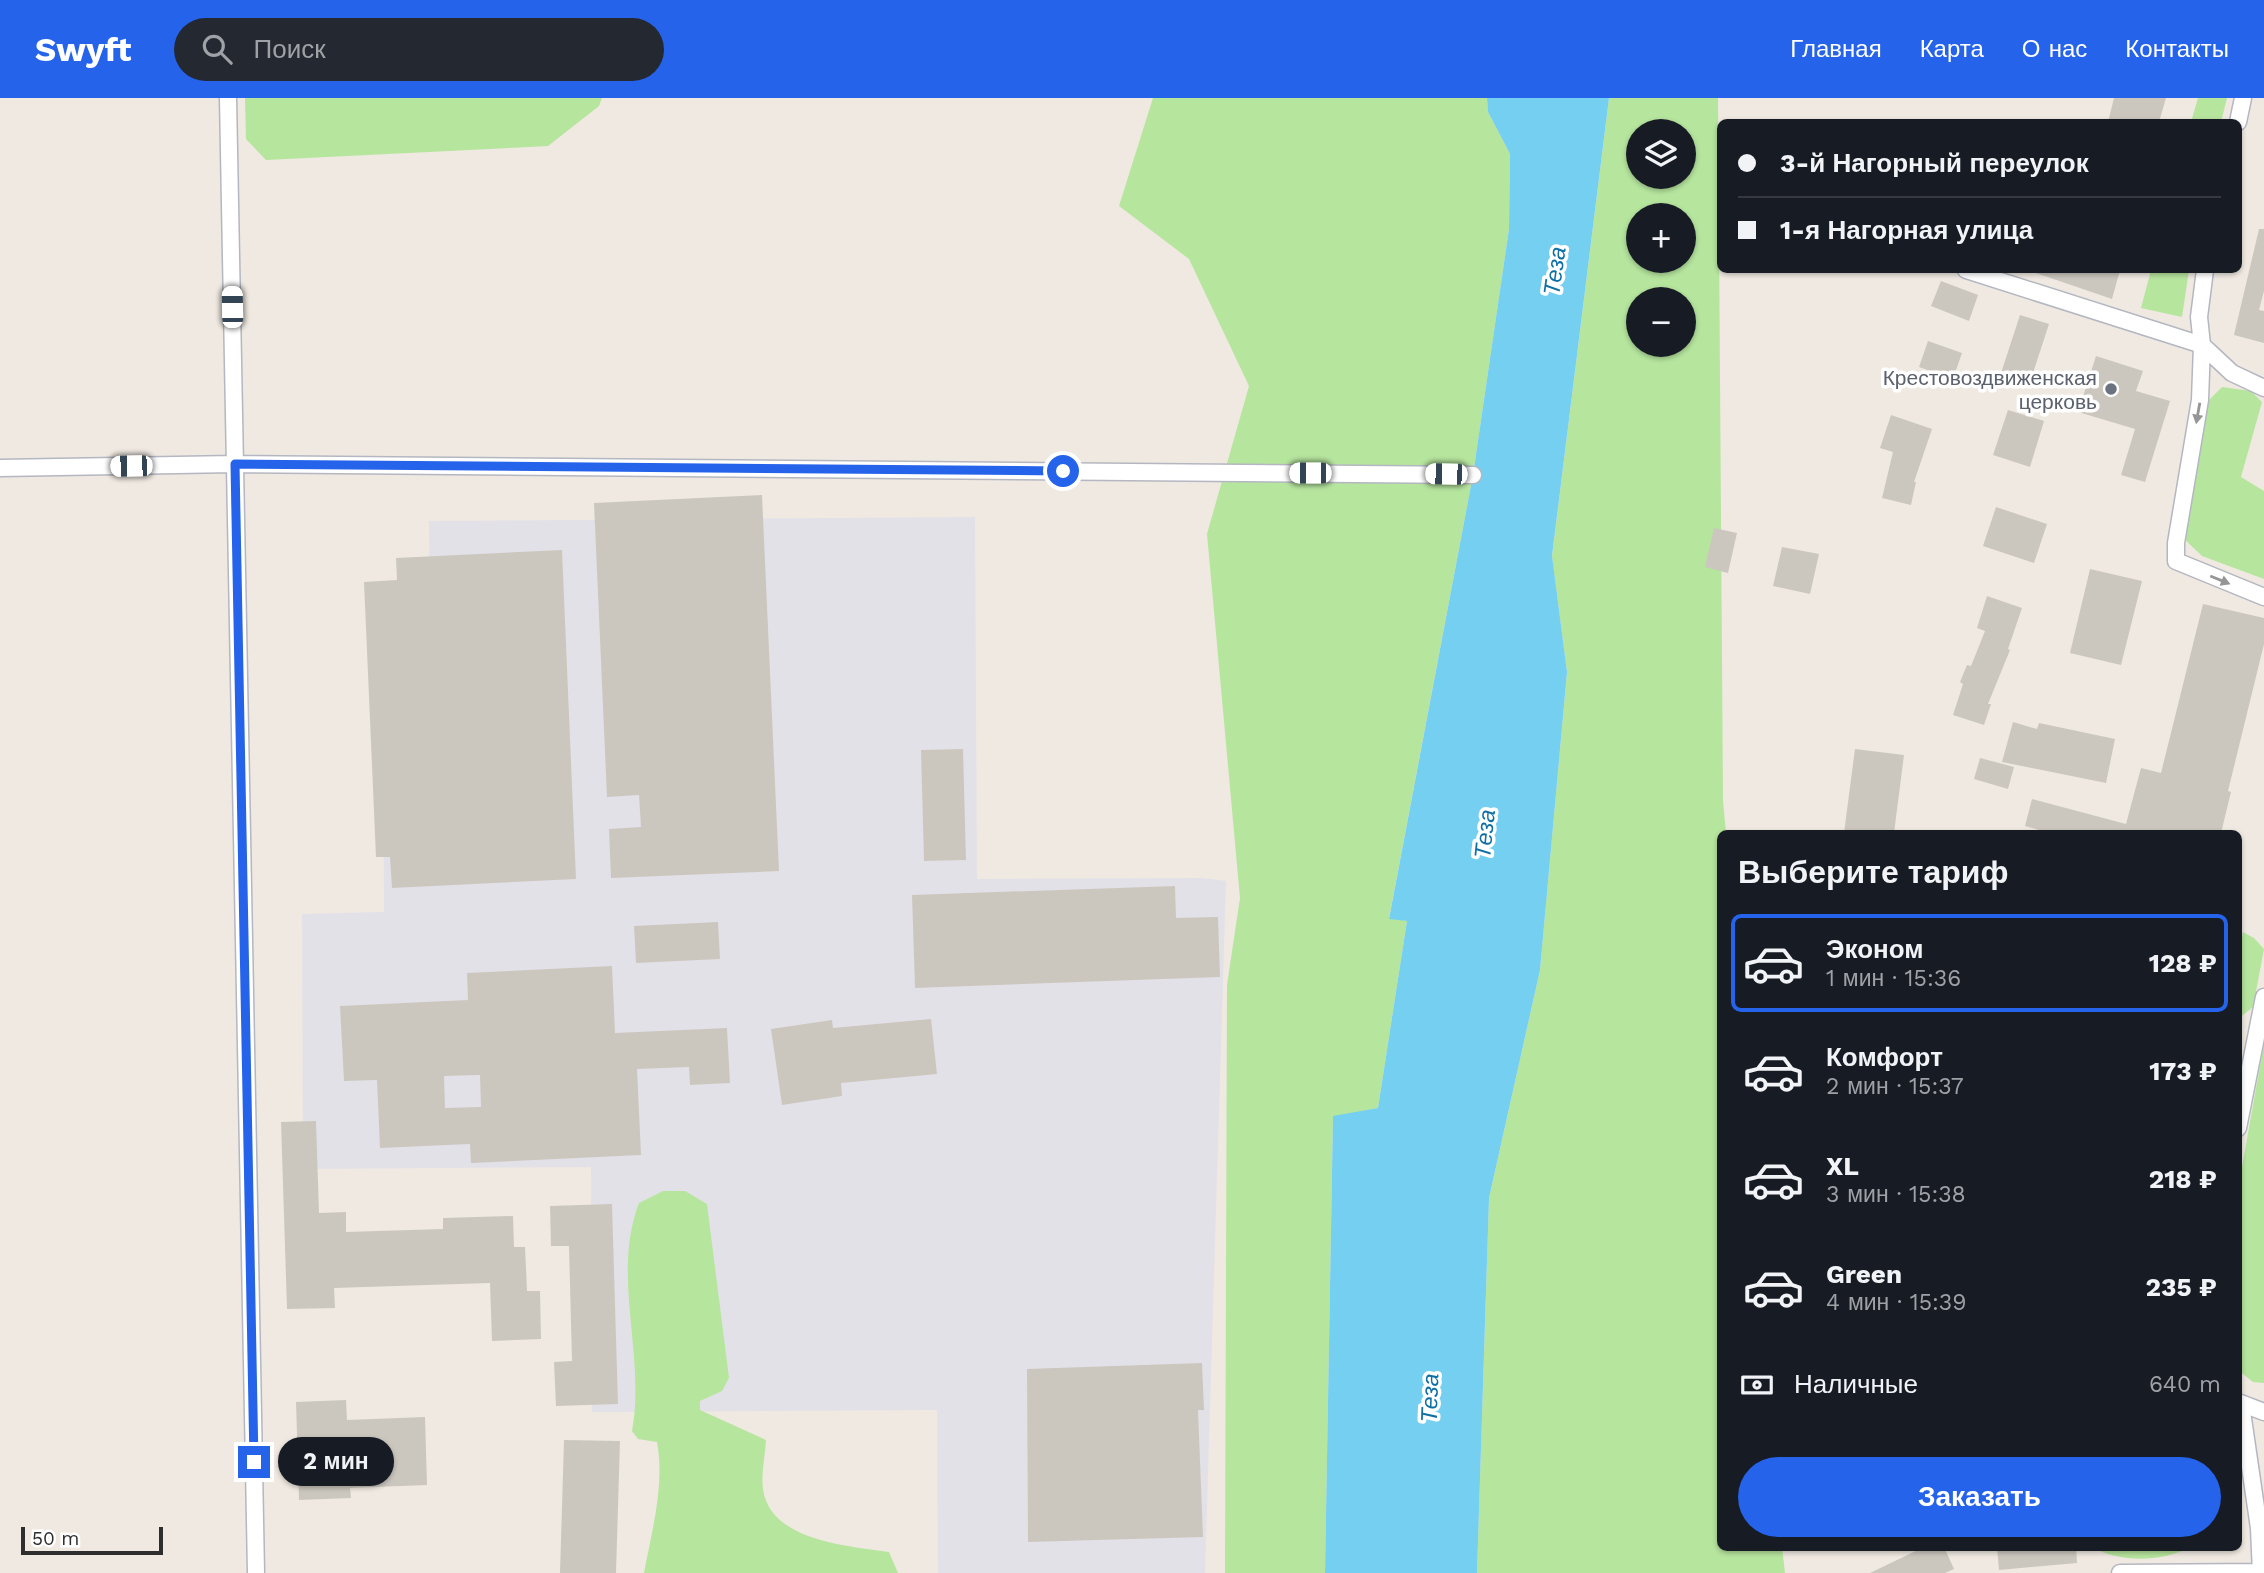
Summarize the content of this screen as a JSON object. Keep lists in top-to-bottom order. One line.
{"water":["Теза"],"places":["Крестовоздвиженская церковь"],"scale_bar":"50 m","page":{"header":"Swyft","search":"Поиск","nav":["Главная","Карта","О нас","Контакты"],"map_buttons":["+","−"],"banner":["3-й Нагорный переулок","1-я Нагорная улица"],"heading":"Выберите тариф","list":[{"name":"Эконом","note":"1 мин · 15:36","value":"128 ₽"},{"name":"Комфорт","note":"2 мин · 15:37","value":"173 ₽"},{"name":"XL","note":"3 мин · 15:38","value":"218 ₽"},{"name":"Green","note":"4 мин · 15:39","value":"235 ₽"}],"pay":["Наличные","640 m"],"bubble":"2 мин","buttons":"Заказать","scale":"50 m"}}
